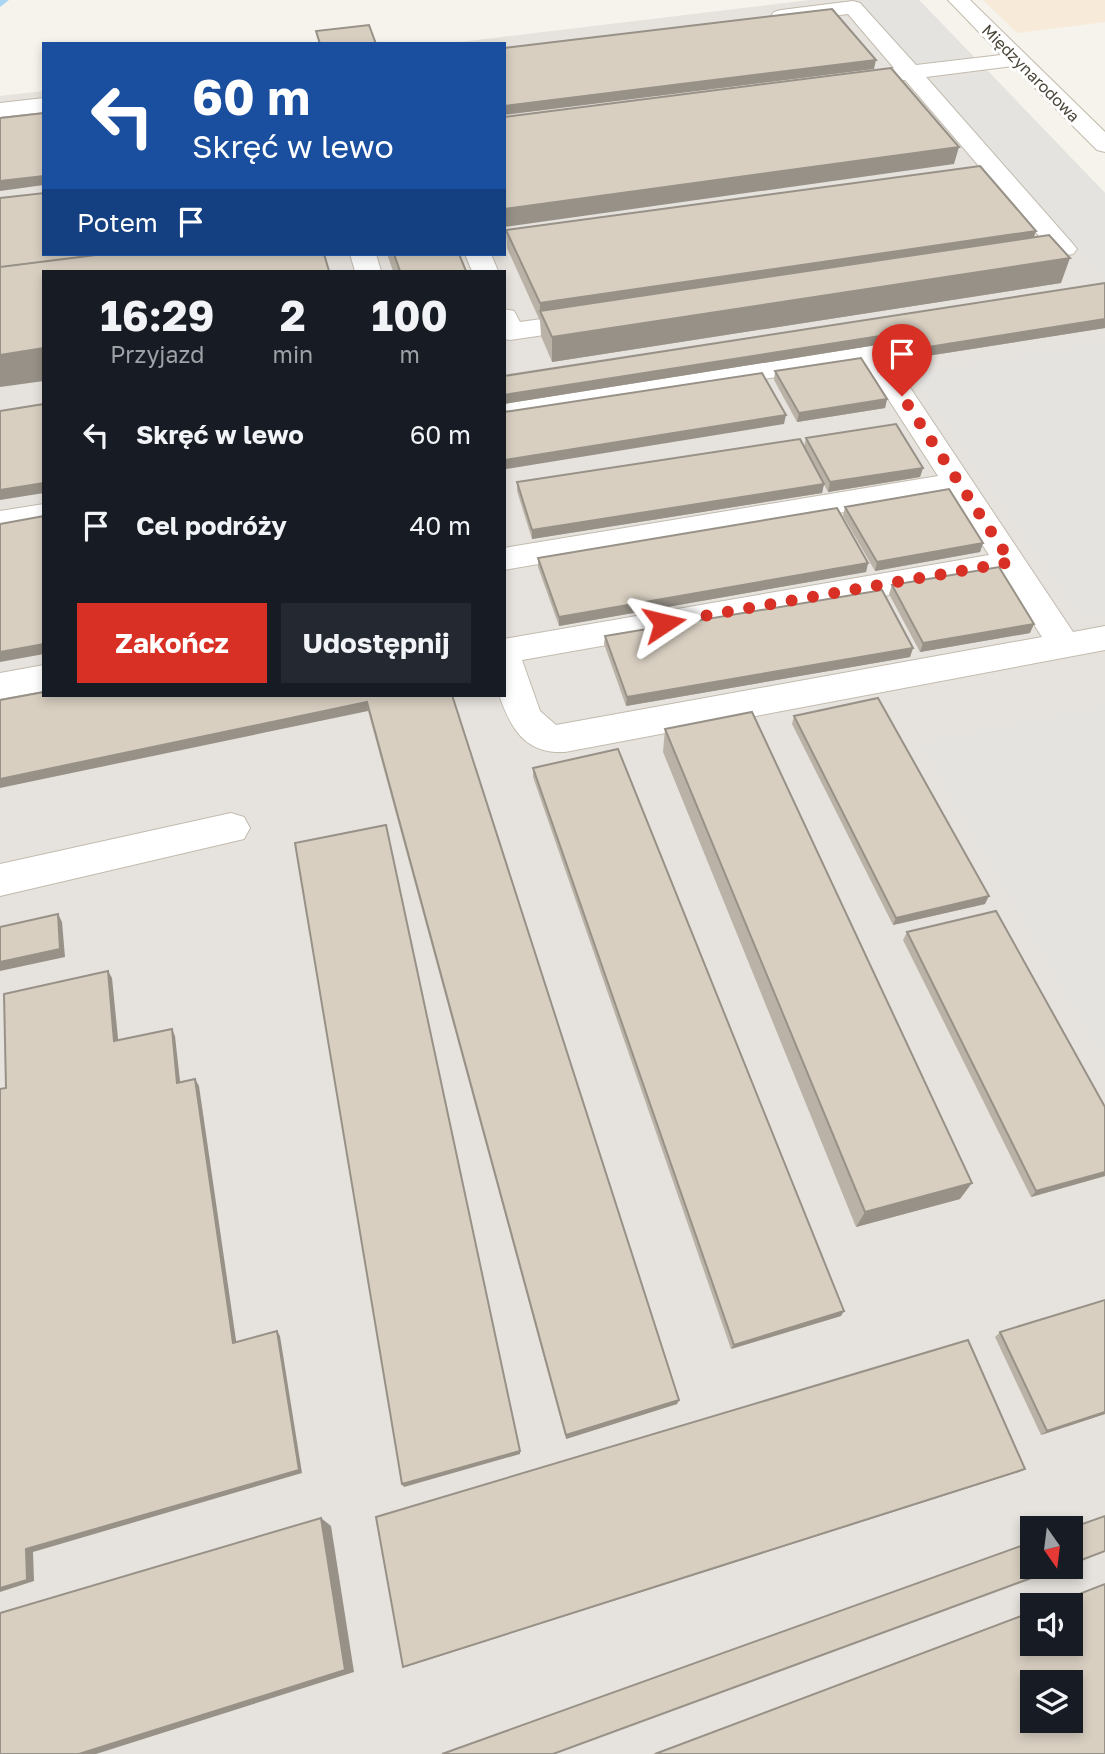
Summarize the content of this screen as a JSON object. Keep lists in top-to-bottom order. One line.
{"streets":{"street":["Międzynarodowa"]},"north":"bottom","page":{"turn":["60 m","Skręć w lewo"],"then":"Potem","eta":["16:29","Przyjazd","2","min","100","m"],"list":[{"name":"Skręć w lewo","value":"60 m"},{"name":"Cel podróży","value":"40 m"}],"buttons":["Zakończ","Udostępnij"]}}
